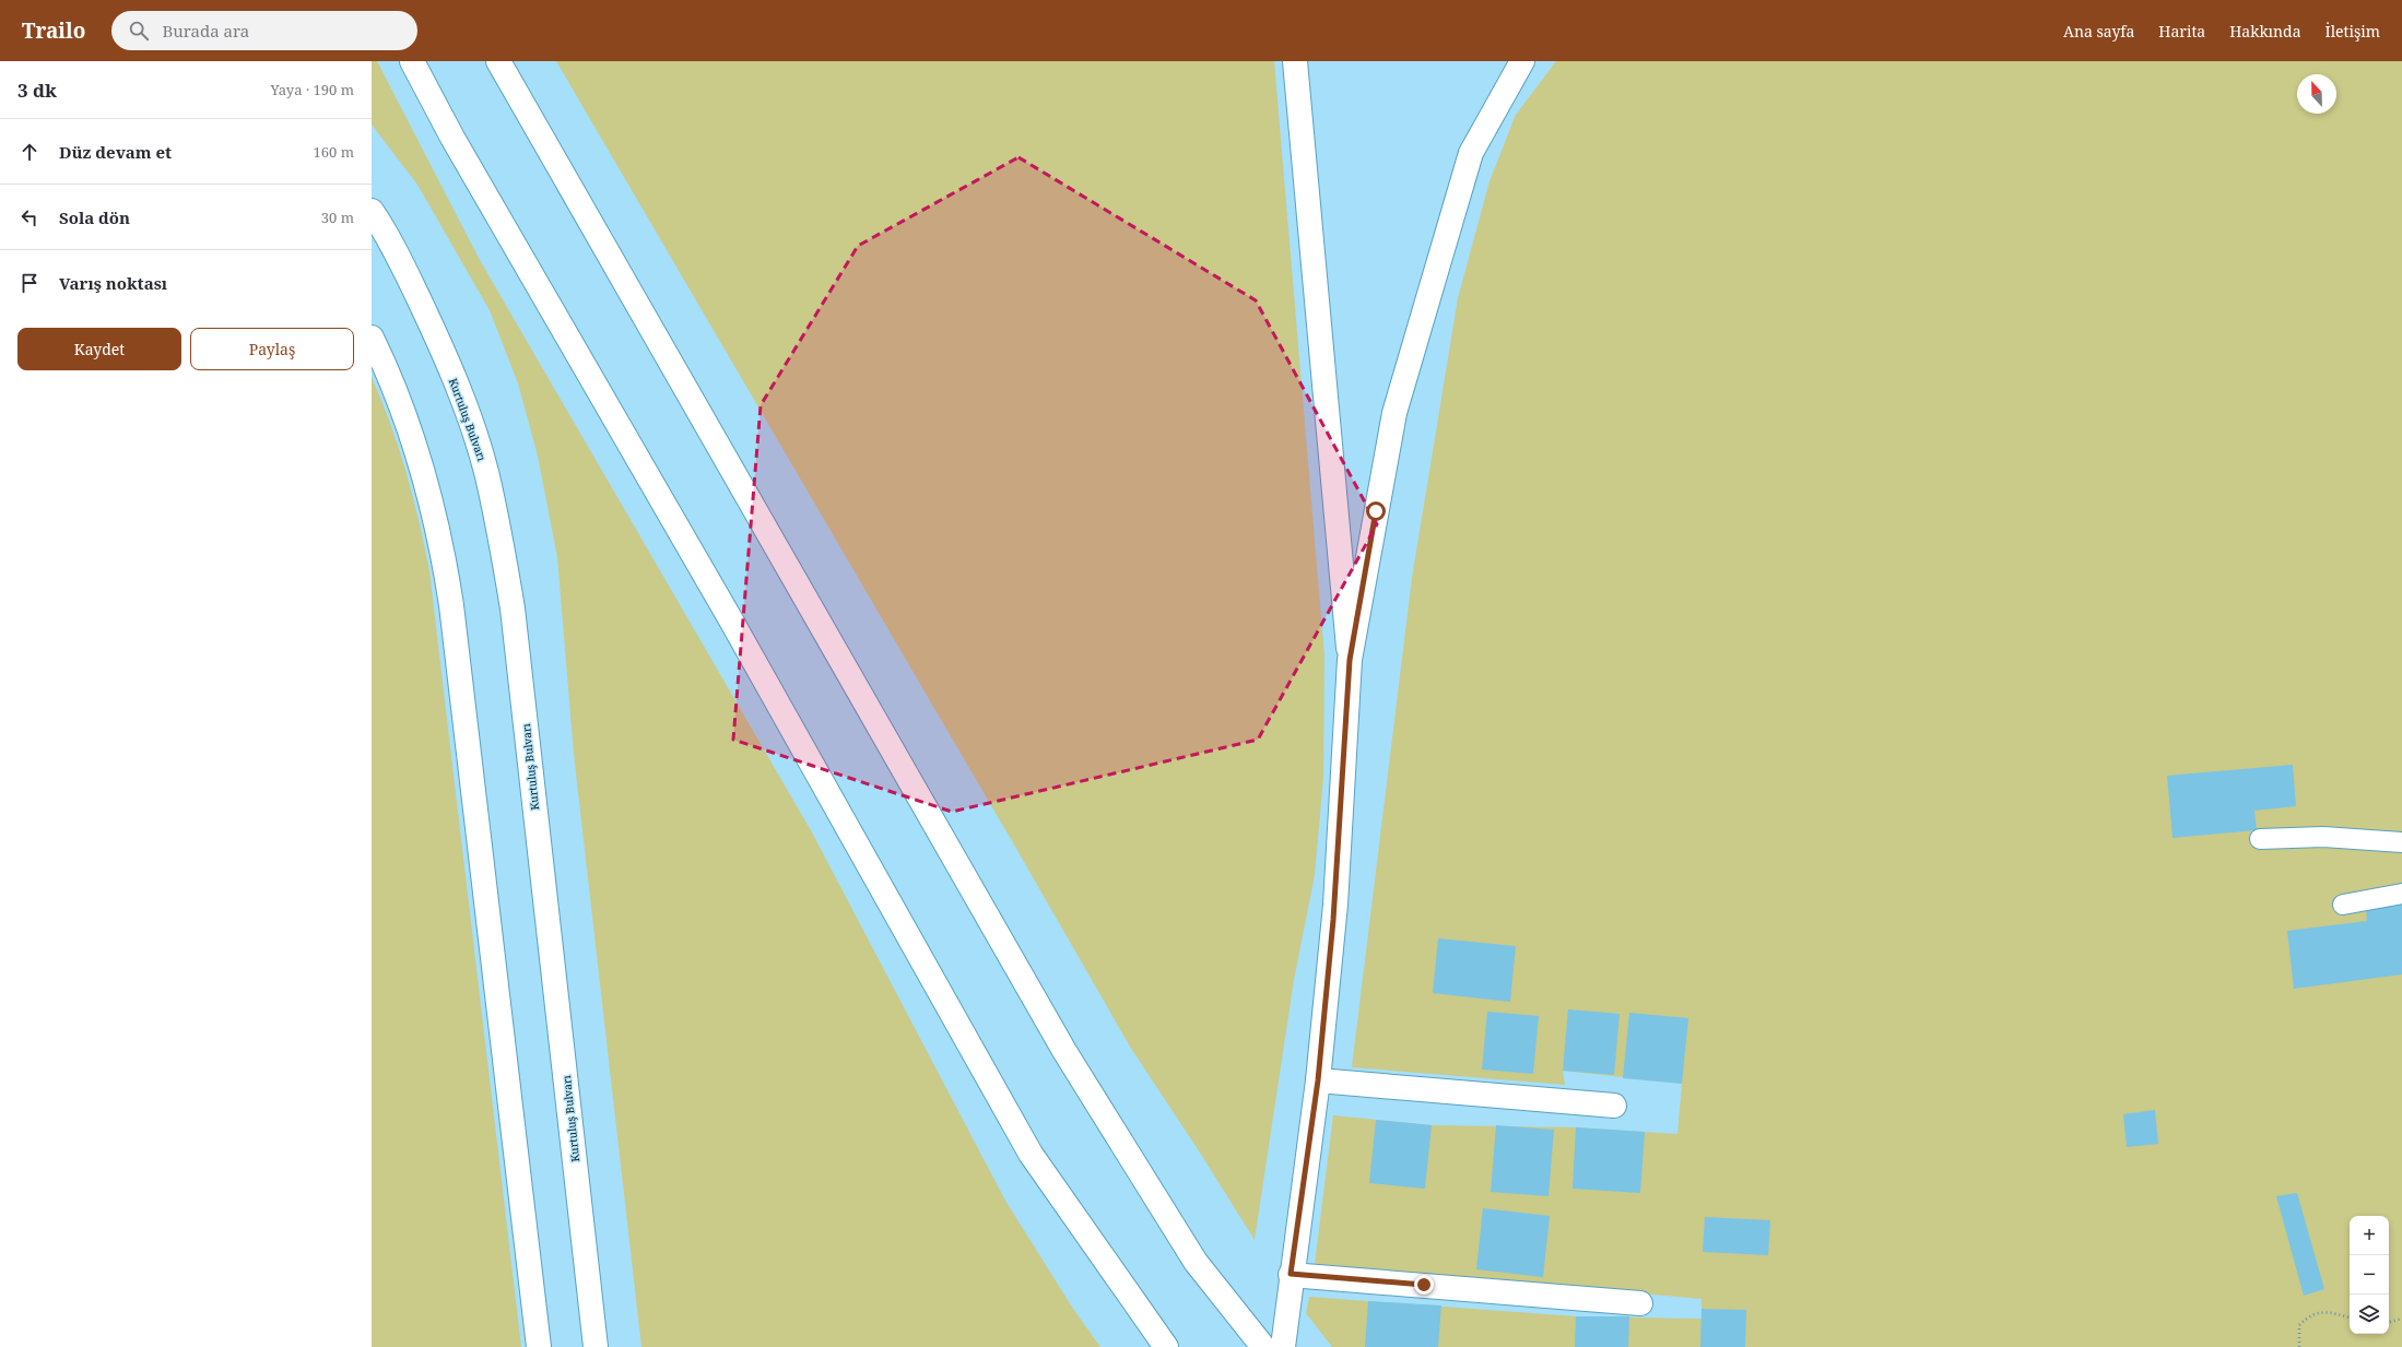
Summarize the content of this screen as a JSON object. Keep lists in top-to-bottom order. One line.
{"streets":{"main road":["Kurtuluş Bulvarı"]},"north":"top","page":{"header":"Trailo","search":"Burada ara","nav":["Ana sayfa","Harita","Hakkında","İletişim"],"heading":["3 dk","Yaya · 190 m"],"list":[["Düz devam et","160 m"],["Sola dön","30 m"],"Varış noktası"],"buttons":["Kaydet","Paylaş"],"map_buttons":["+","−"]}}
